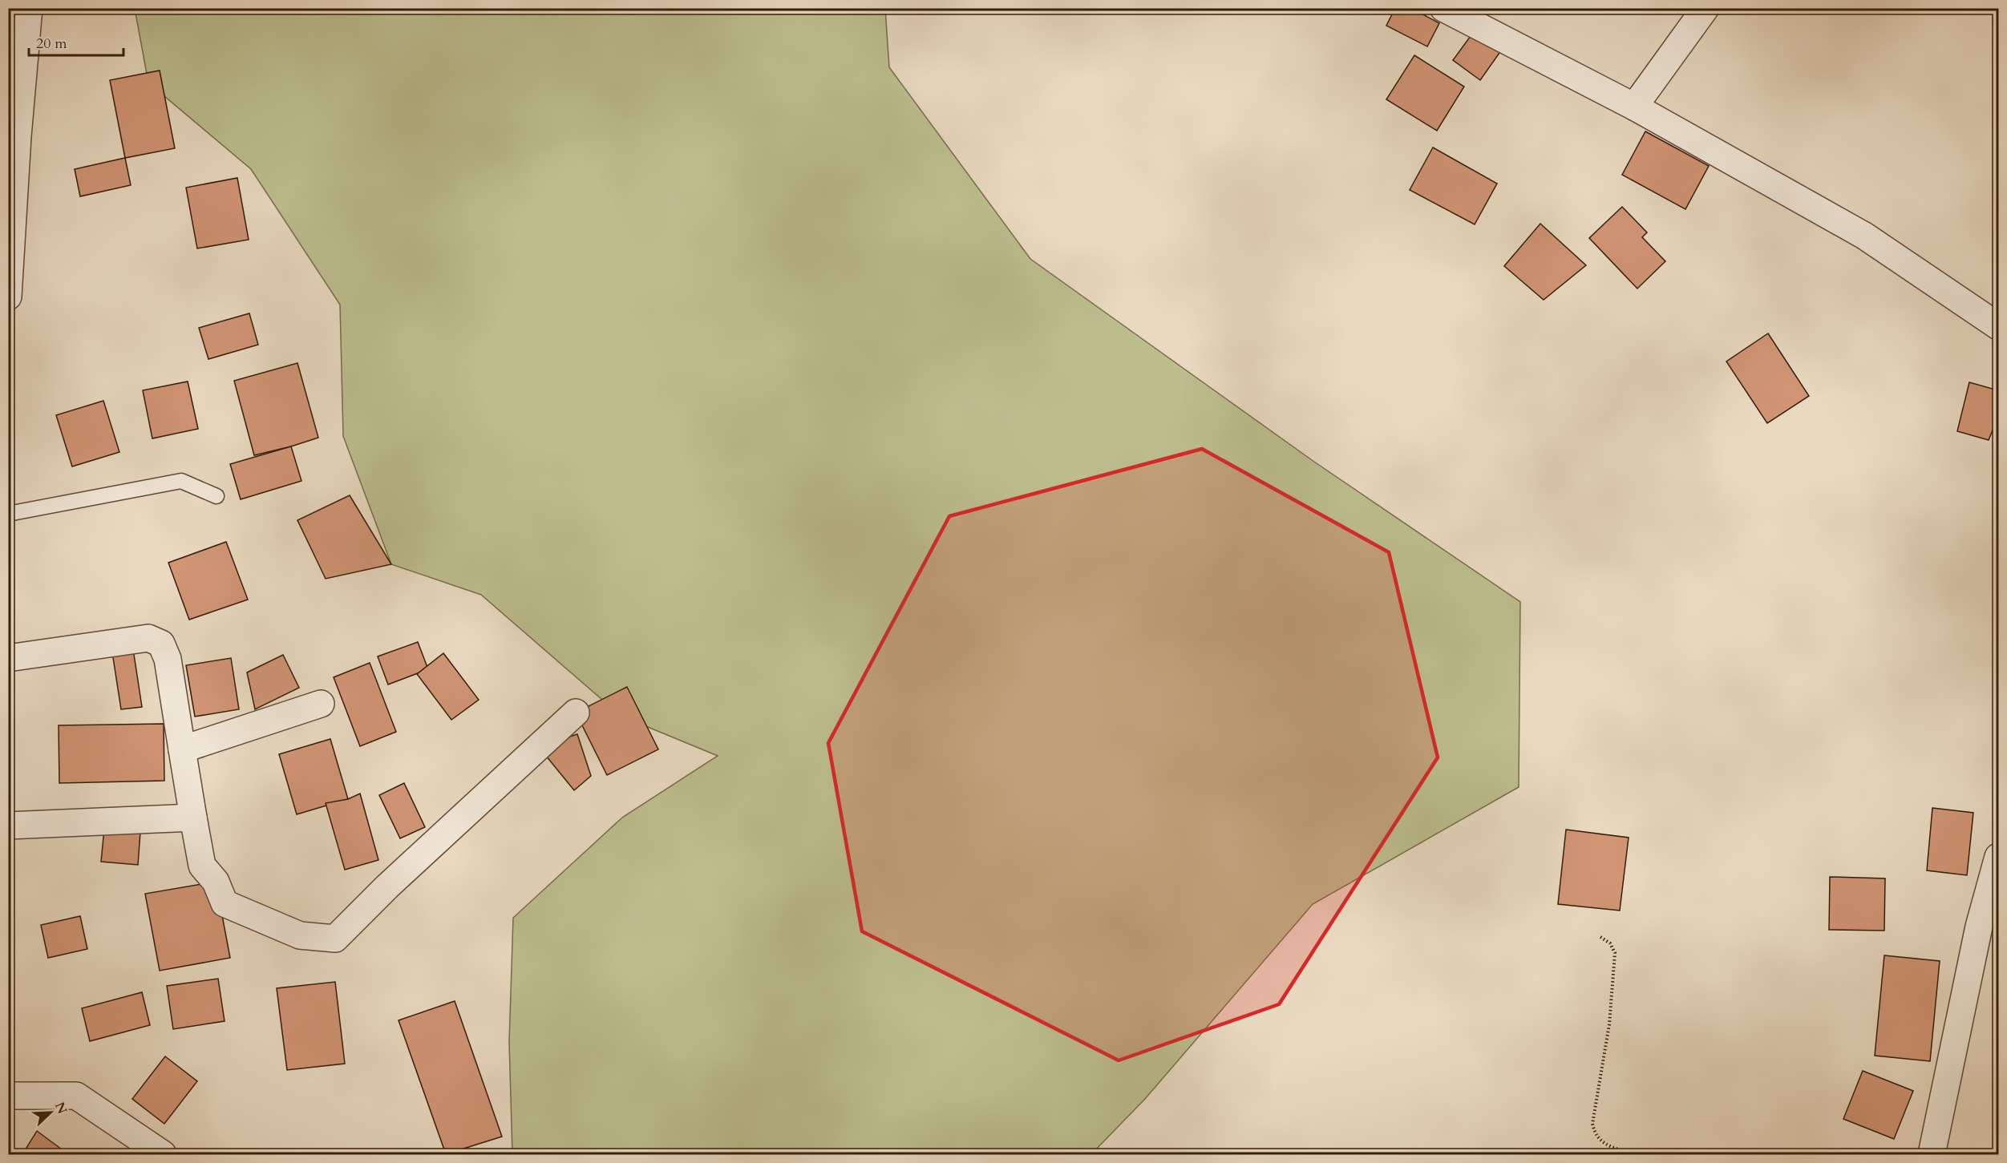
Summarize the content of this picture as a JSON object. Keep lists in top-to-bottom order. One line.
{"scale_bar":"20 m","north":"top right"}
